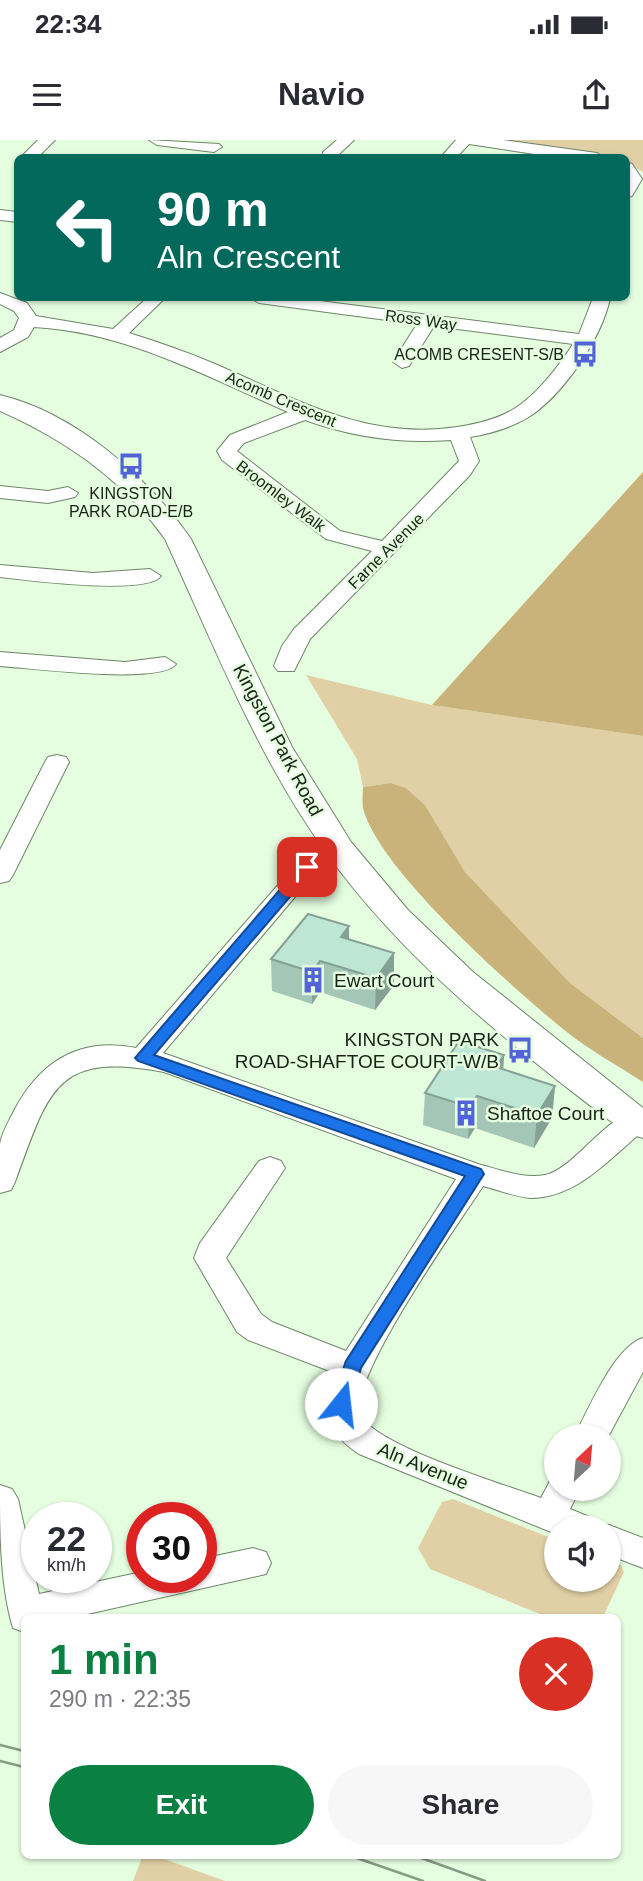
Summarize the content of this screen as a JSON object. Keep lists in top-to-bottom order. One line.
{"streets":{"street":["Ross Way","Acomb Crescent","Broomley Walk","Farne Avenue","Kingston Park Road","Aln Avenue"]},"crossings":[["Ross Way","Acomb Crescent"],["Acomb Crescent","Broomley Walk"],["Acomb Crescent","Farne Avenue"],["Broomley Walk","Farne Avenue"]],"places":{"bus stop":["ACOMB CRESENT-S/B","KINGSTON PARK ROAD-E/B","KINGSTON PARK ROAD-SHAFTOE COURT-W/B"],"building":["Ewart Court","Shaftoe Court"]},"north":"top right","page":{"status":"22:34","header":"Navio","turn":["90 m","Aln Crescent"],"speed":"22 km/h","limit":"30","heading":["1 min","290 m · 22:35"],"buttons":["Exit","Share"]}}
